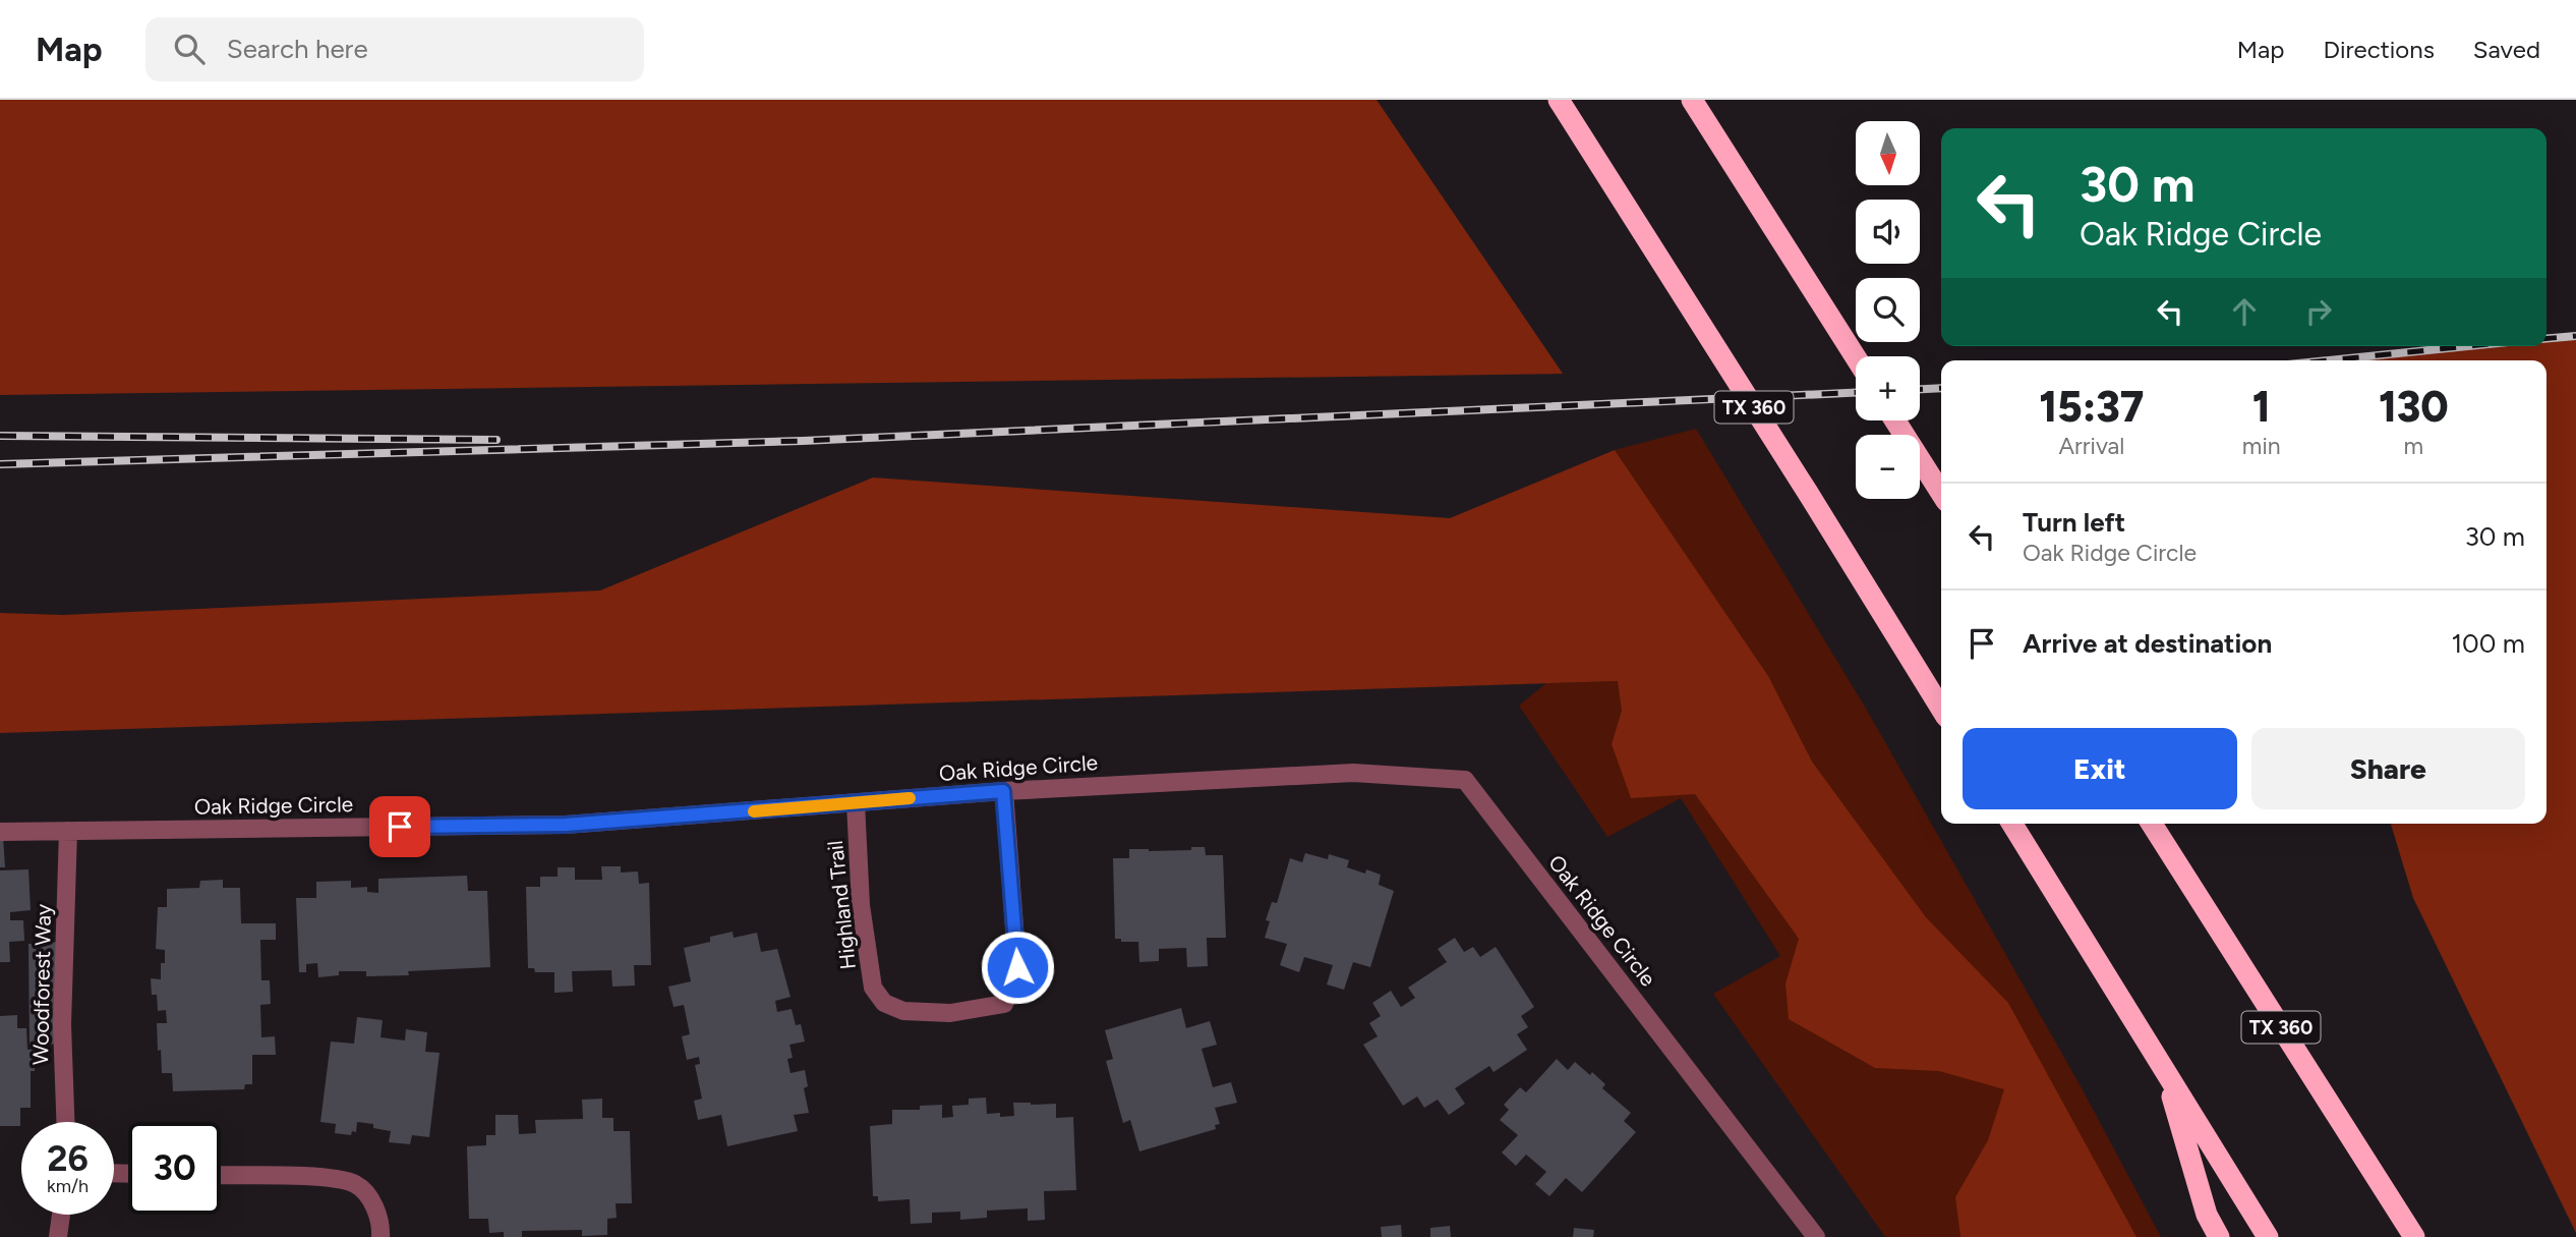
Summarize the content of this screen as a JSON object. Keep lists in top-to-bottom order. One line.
{"streets":{"highway":["TX 360"],"street":["Oak Ridge Circle","Highland Trail","Woodforest Way"]},"crossings":[["Oak Ridge Circle","Highland Trail"],["Oak Ridge Circle","Woodforest Way"]],"north":"bottom","page":{"header":"Map","search":"Search here","nav":["Map","Directions","Saved"],"map_buttons":["+","−"],"turn":["30 m","Oak Ridge Circle"],"eta":["15:37","Arrival","1","min","130","m"],"list":[{"name":"Turn left","note":"Oak Ridge Circle","value":"30 m"},{"name":"Arrive at destination","value":"100 m"}],"buttons":["Exit","Share"],"speed":"26 km/h","limit":"30"}}
